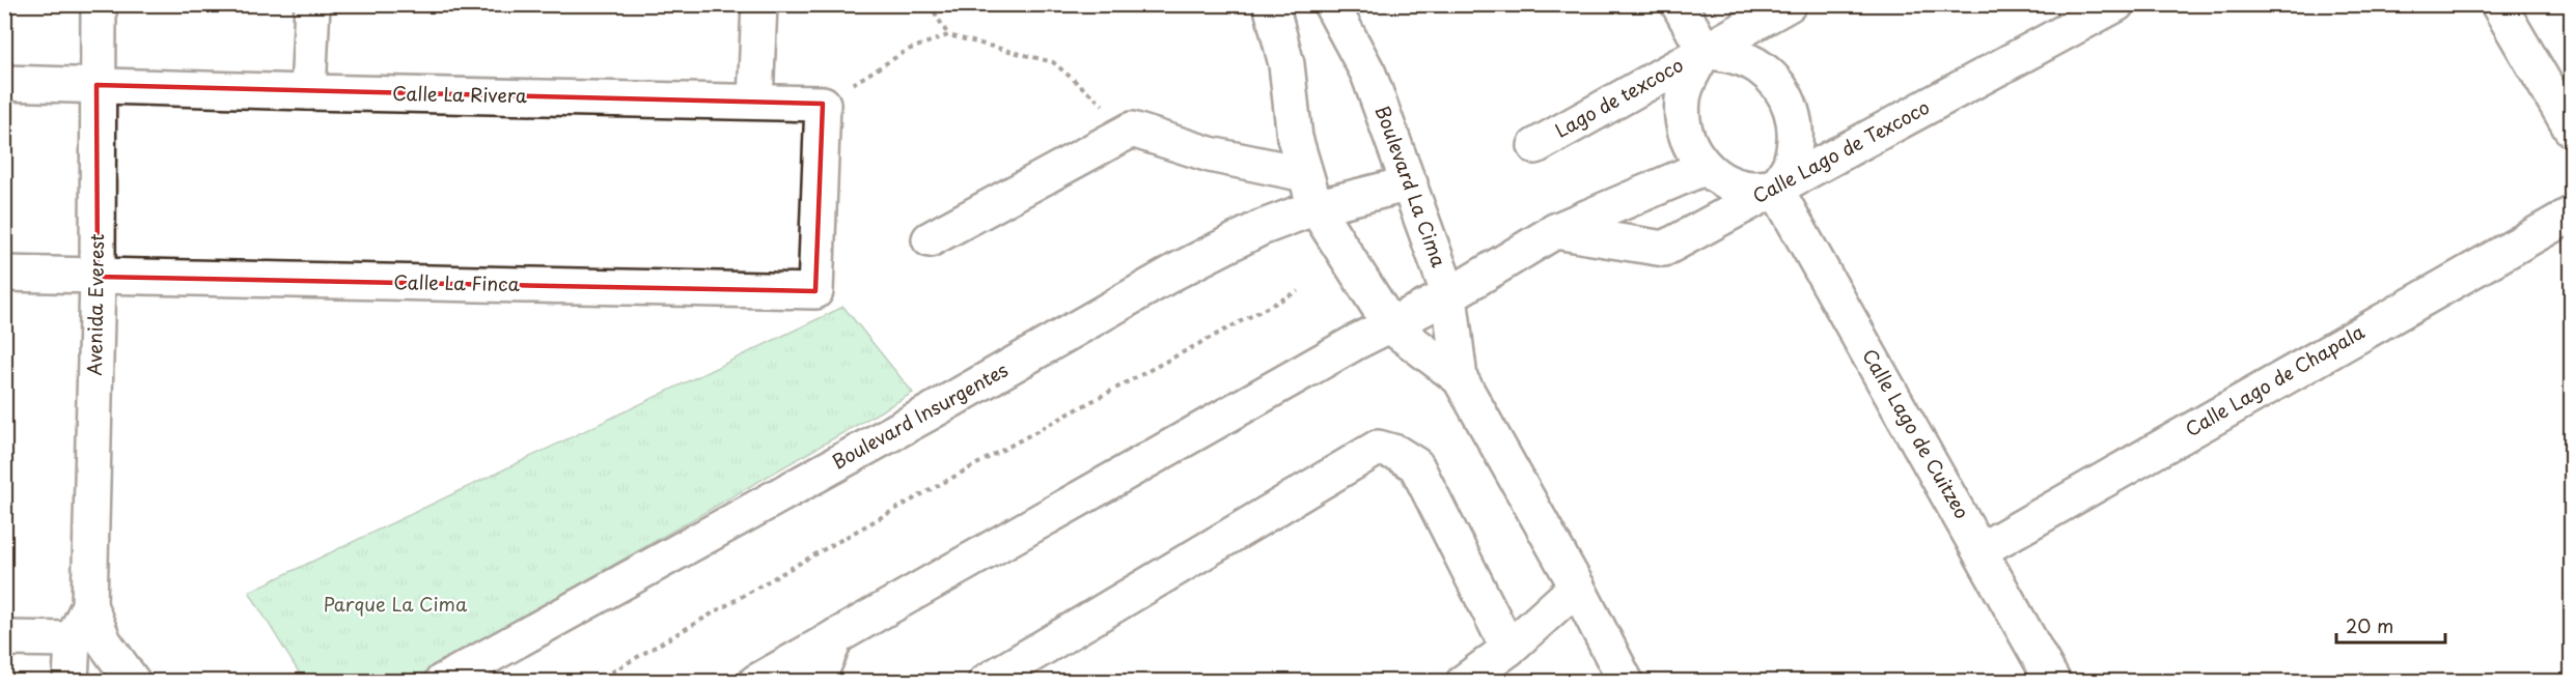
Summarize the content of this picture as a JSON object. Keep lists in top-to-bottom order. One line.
{"streets":{"street":["Calle La Rivera","Lago de texcoco","Calle Lago de Texcoco","Boulevard La Cima","Calle La Finca","Avenida Everest","Calle Lago de Chapala","Boulevard Insurgentes","Calle Lago de Cuitzeo"]},"crossings":[["Calle La Rivera","Calle La Finca"],["Calle La Rivera","Avenida Everest"],["Lago de texcoco","Calle Lago de Texcoco"],["Lago de texcoco","Calle Lago de Cuitzeo"],["Calle Lago de Texcoco","Calle Lago de Cuitzeo"],["Boulevard La Cima","Boulevard Insurgentes"],["Calle La Finca","Avenida Everest"],["Calle Lago de Chapala","Calle Lago de Cuitzeo"]],"parks":["Parque La Cima"],"scale_bar":"20 m"}
